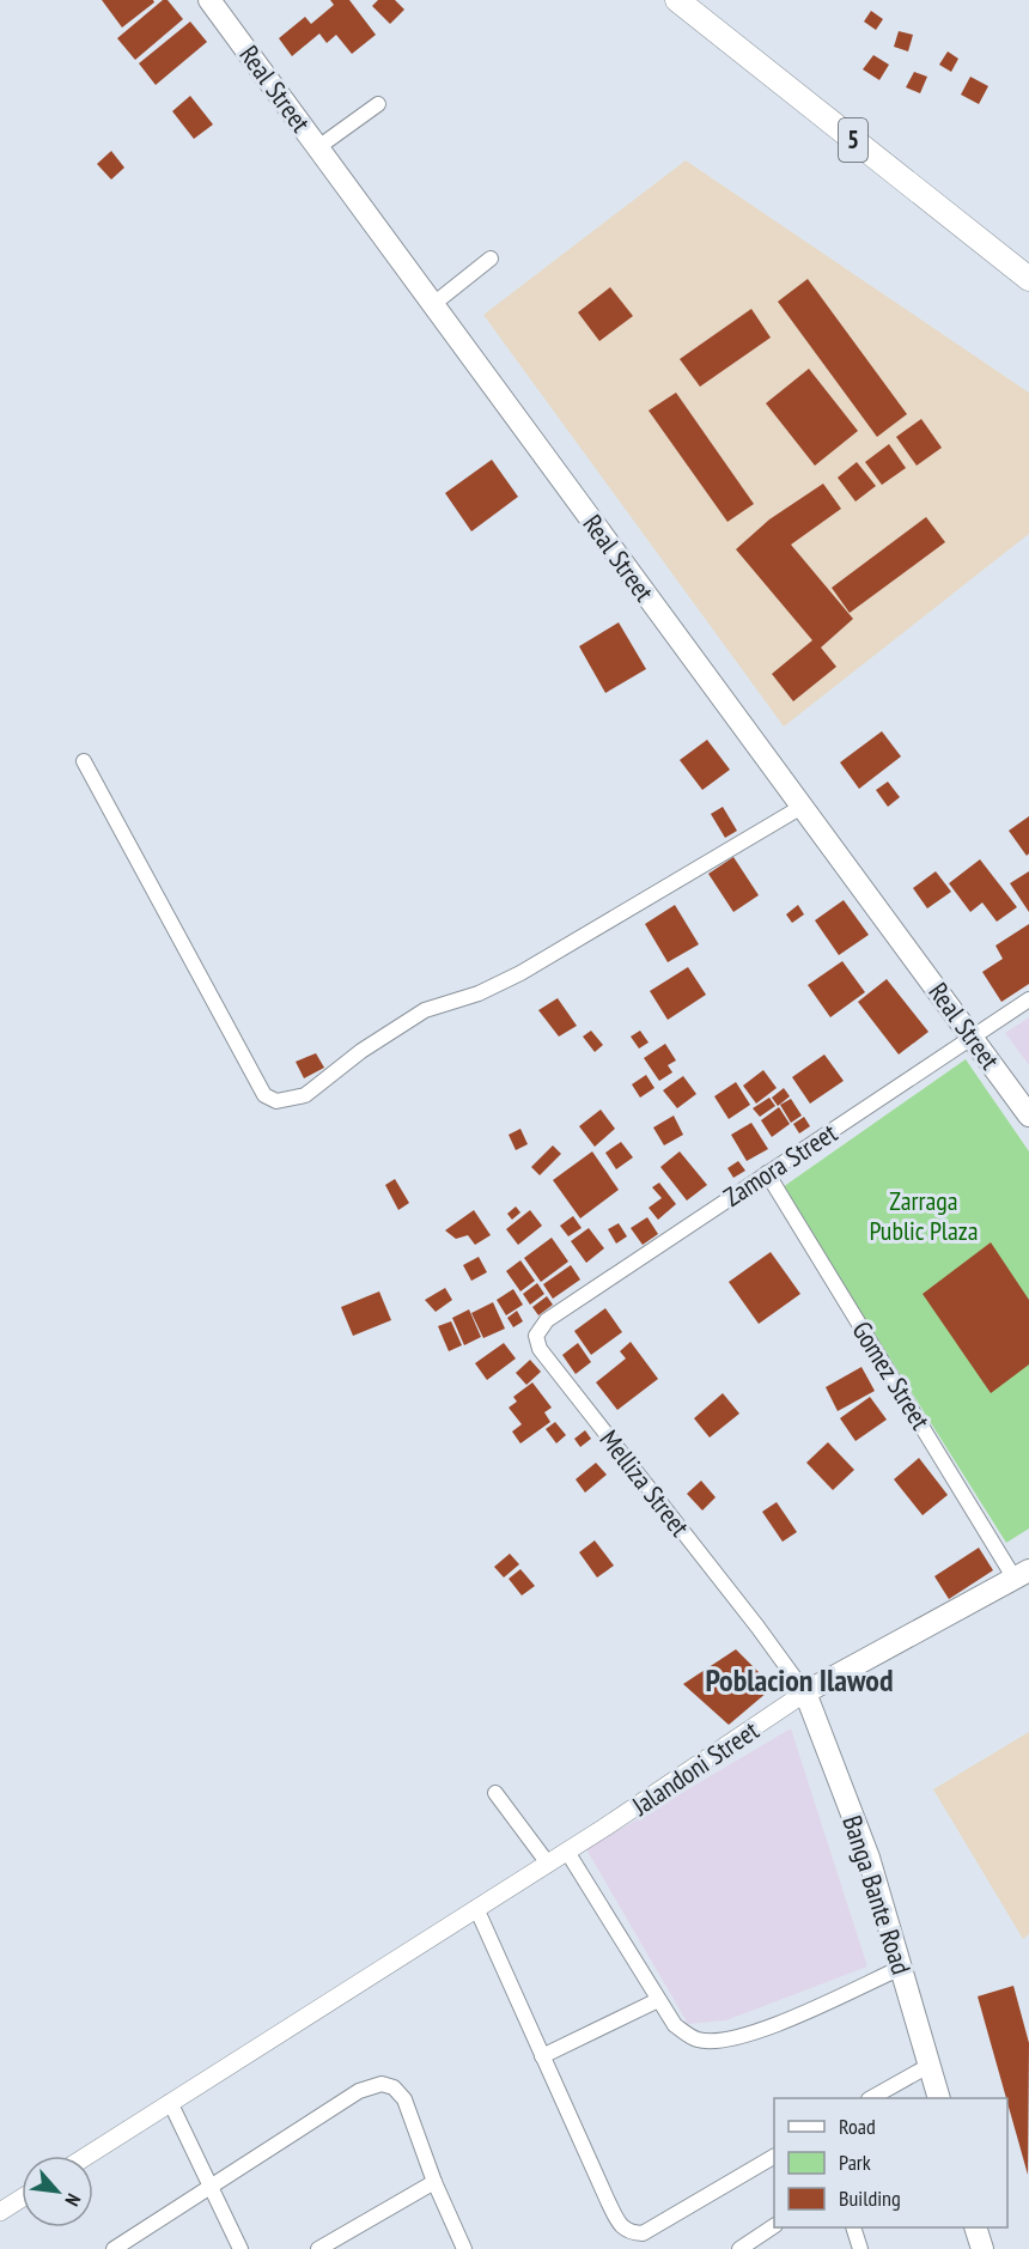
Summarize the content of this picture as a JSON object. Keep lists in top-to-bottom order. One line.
{"streets":{"main road":["Real Street","5","Jalandoni Street","Banga Bante Road"],"street":["Zamora Street","Gomez Street","Melliza Street"]},"crossings":[["Real Street","Zamora Street"],["Zamora Street","Gomez Street"],["Zamora Street","Melliza Street"],["Gomez Street","Jalandoni Street"],["Melliza Street","Jalandoni Street"],["Melliza Street","Banga Bante Road"],["Jalandoni Street","Banga Bante Road"]],"districts":["Poblacion Ilawod"],"parks":["Zarraga Public Plaza"],"legend":["Road","Park","Building"],"north":"bottom right"}
